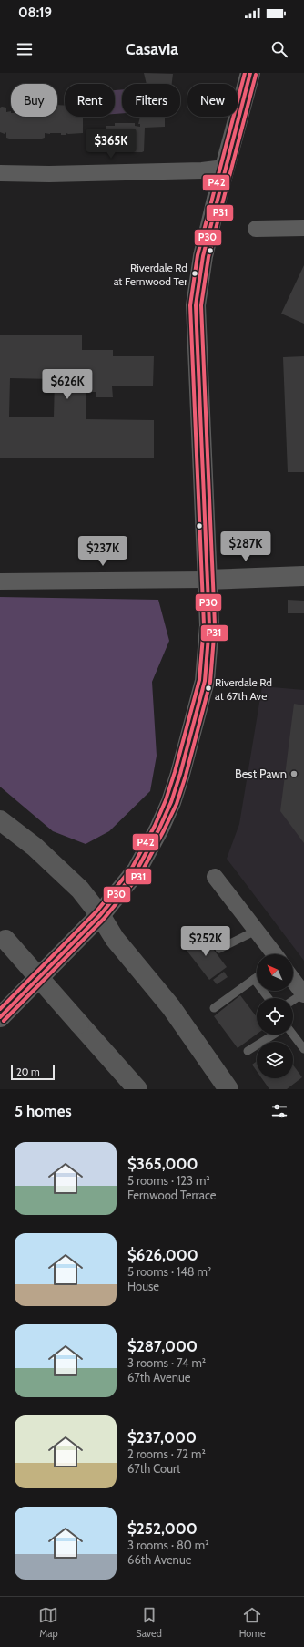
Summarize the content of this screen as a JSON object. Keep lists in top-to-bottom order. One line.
{"places":["Riverdale Rd at Fernwood Ter","Riverdale Rd at 67th Ave","Best Pawn"],"lines":["transit line P30","transit line P42","transit line P31"],"scale_bar":"20 m","north":"top left","page":{"status":"08:19","header":"Casavia","chip":["Buy","Rent","Filters","New"],"price":["$365K","$626K","$287K","$237K","$252K"],"scale":"20 m","heading":"5 homes","list":[{"name":"$365,000","note":"5 rooms · 123 m² · Fernwood Terrace"},{"name":"$626,000","note":"5 rooms · 148 m² · House"},{"name":"$287,000","note":"3 rooms · 74 m² · 67th Avenue"},{"name":"$237,000","note":"2 rooms · 72 m² · 67th Court"},{"name":"$252,000","note":"3 rooms · 80 m² · 66th Avenue"}],"tabs":["Map","Saved","Home"]}}
